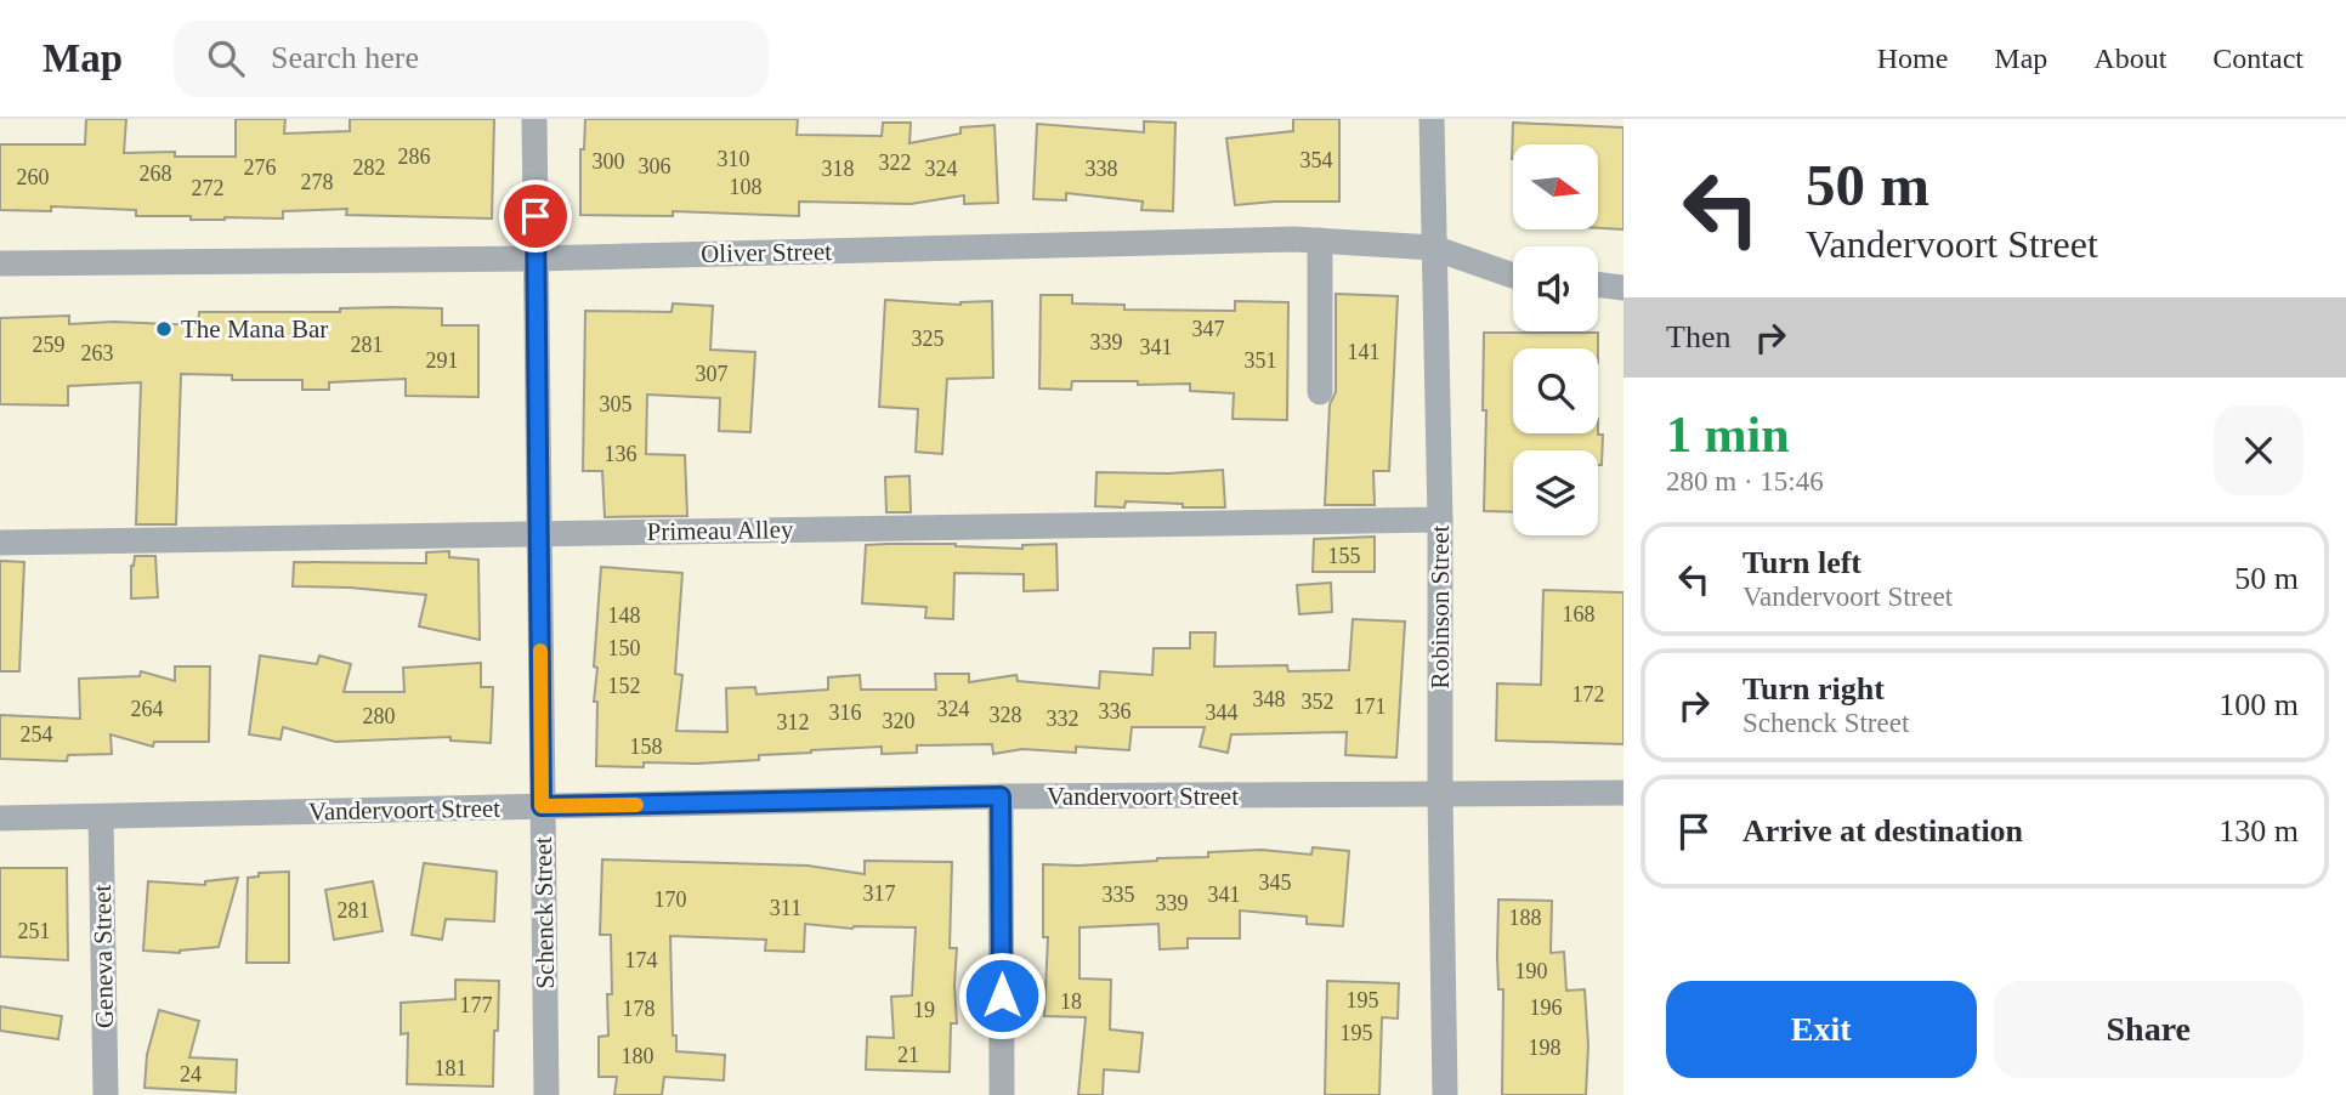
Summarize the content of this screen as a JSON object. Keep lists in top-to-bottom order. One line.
{"streets":{"street":["Oliver Street","Primeau Alley","Robinson Street","Vandervoort Street","Schenck Street","Geneva Street"]},"crossings":[["Oliver Street","Robinson Street"],["Oliver Street","Schenck Street"],["Primeau Alley","Robinson Street"],["Primeau Alley","Schenck Street"],["Robinson Street","Vandervoort Street"],["Vandervoort Street","Schenck Street"],["Vandervoort Street","Geneva Street"]],"places":["The Mana Bar"],"house_numbers":["286","310","354","300","322","306","276","282","318","324","338","268","260","278","108","272","347","325","339","259","281","341","141","263","291","351","307","305","136","155","168","148","150","152","172","348","352","171","264","324","336","316","344","328","280","332","320","312","254","158","345","317","335","341","170","339","311","281","188","251","174","190","195","18","177","196","178","19","195","198","21","180","181","24"],"north":"right","page":{"header":"Map","search":"Search here","nav":["Home","Map","About","Contact"],"turn":["50 m","Vandervoort Street"],"then":"Then","heading":["1 min","280 m · 15:46"],"list":[{"name":"Turn left","note":"Vandervoort Street","value":"50 m"},{"name":"Turn right","note":"Schenck Street","value":"100 m"},{"name":"Arrive at destination","value":"130 m"}],"buttons":["Exit","Share"]}}
